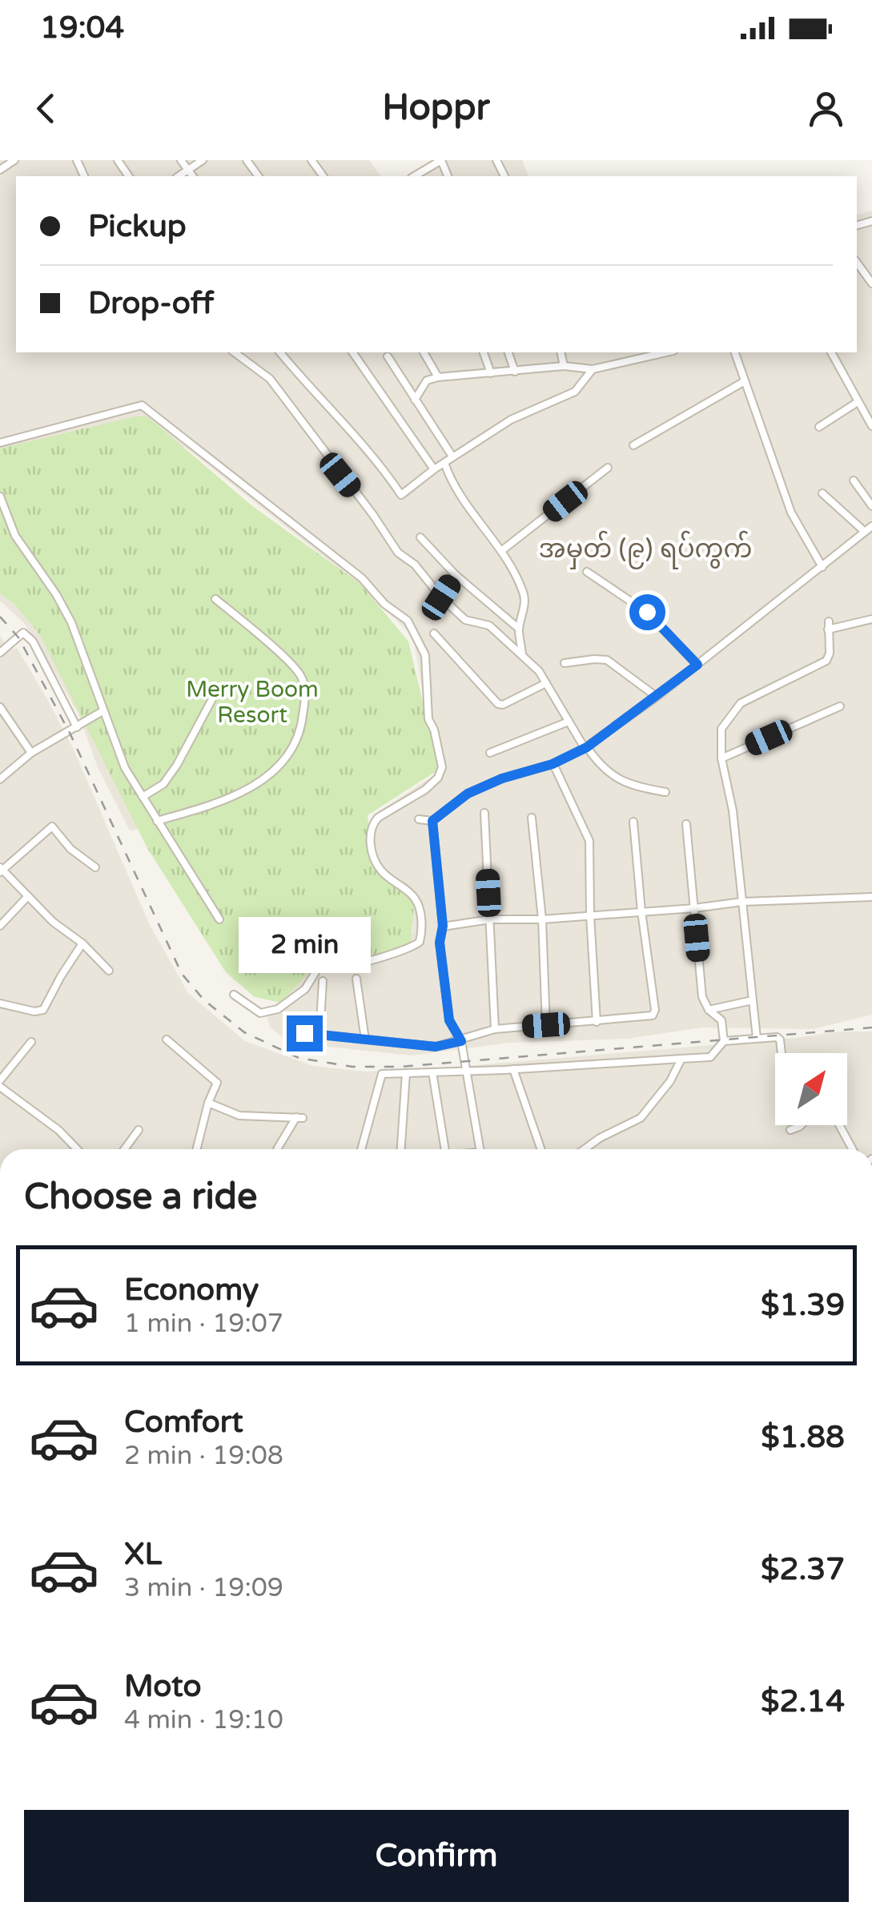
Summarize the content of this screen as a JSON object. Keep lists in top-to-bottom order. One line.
{"districts":["အမှတ် (၉) ရပ်ကွက်"],"parks":["Merry Boom Resort"],"north":"top right","page":{"status":"19:04","header":"Hoppr","banner":["Pickup","Drop-off"],"bubble":"2 min","heading":"Choose a ride","list":[{"name":"Economy","note":"1 min · 19:07","value":"$1.39"},{"name":"Comfort","note":"2 min · 19:08","value":"$1.88"},{"name":"XL","note":"3 min · 19:09","value":"$2.37"},{"name":"Moto","note":"4 min · 19:10","value":"$2.14"}],"buttons":"Confirm"}}
